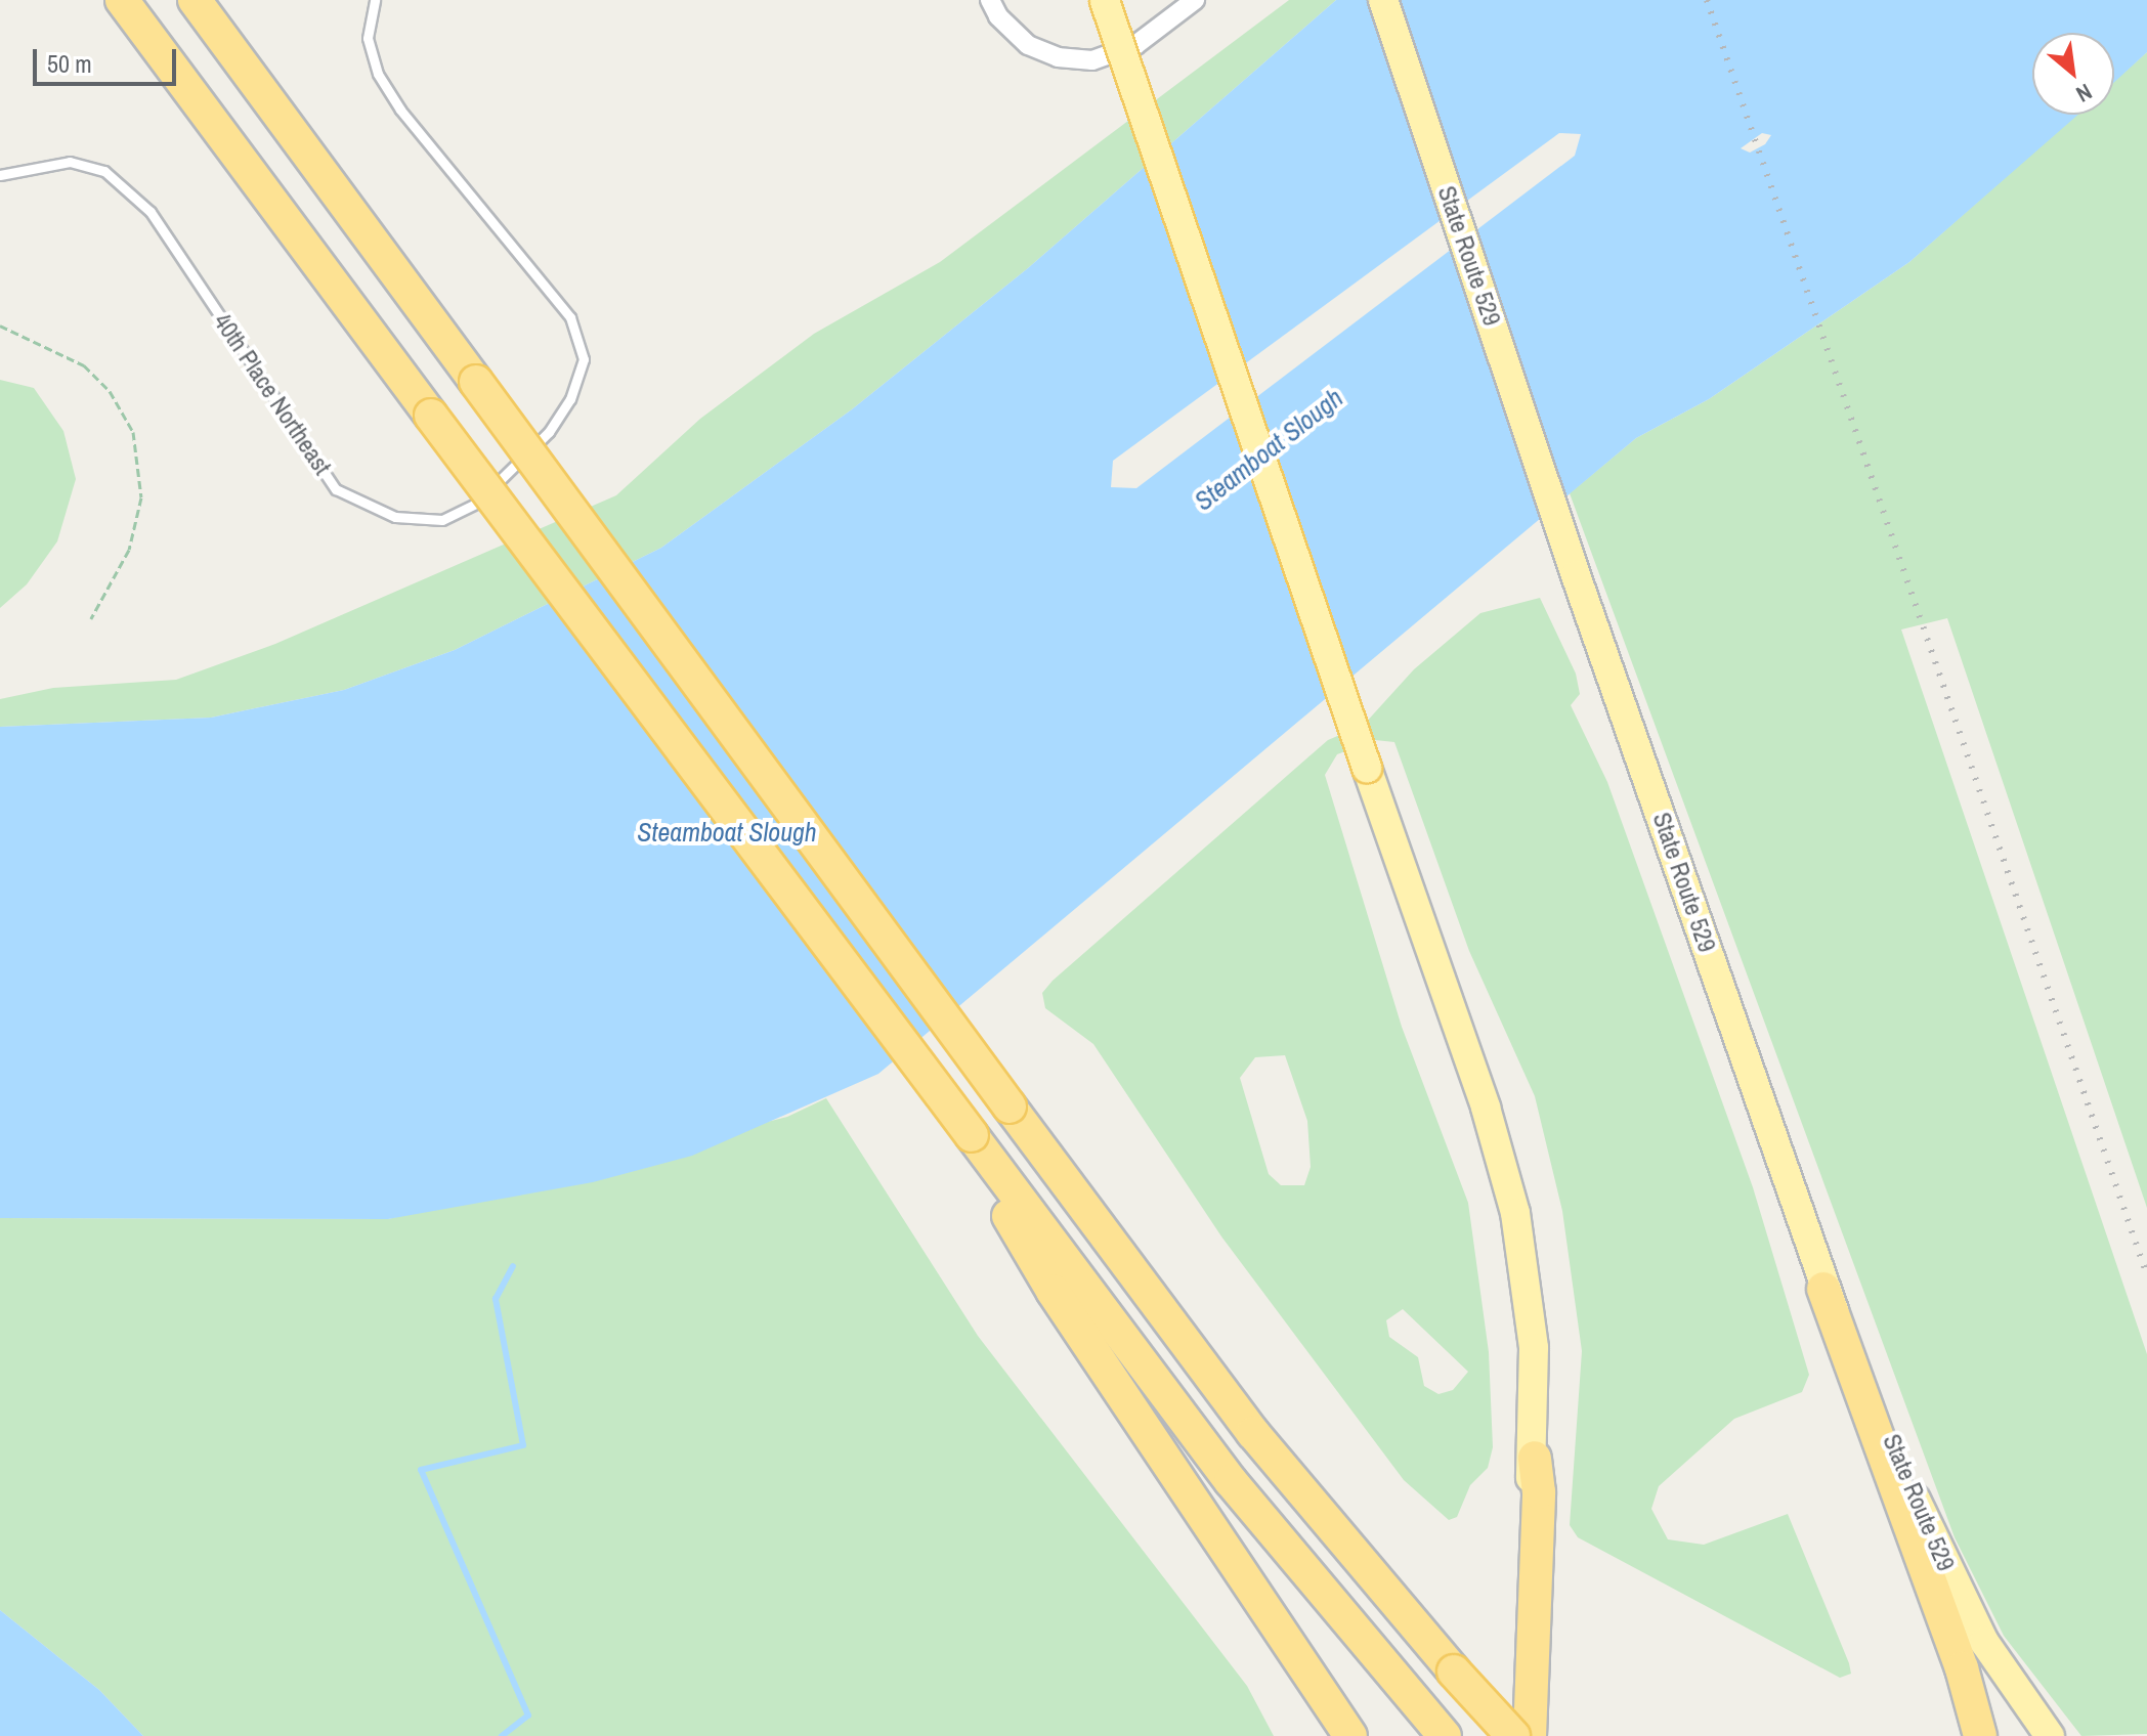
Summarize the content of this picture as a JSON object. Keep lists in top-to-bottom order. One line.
{"streets":{"main road":["State Route 529"],"lane":["40th Place Northeast"]},"water":["Steamboat Slough"],"scale_bar":"50 m","north":"bottom right"}
